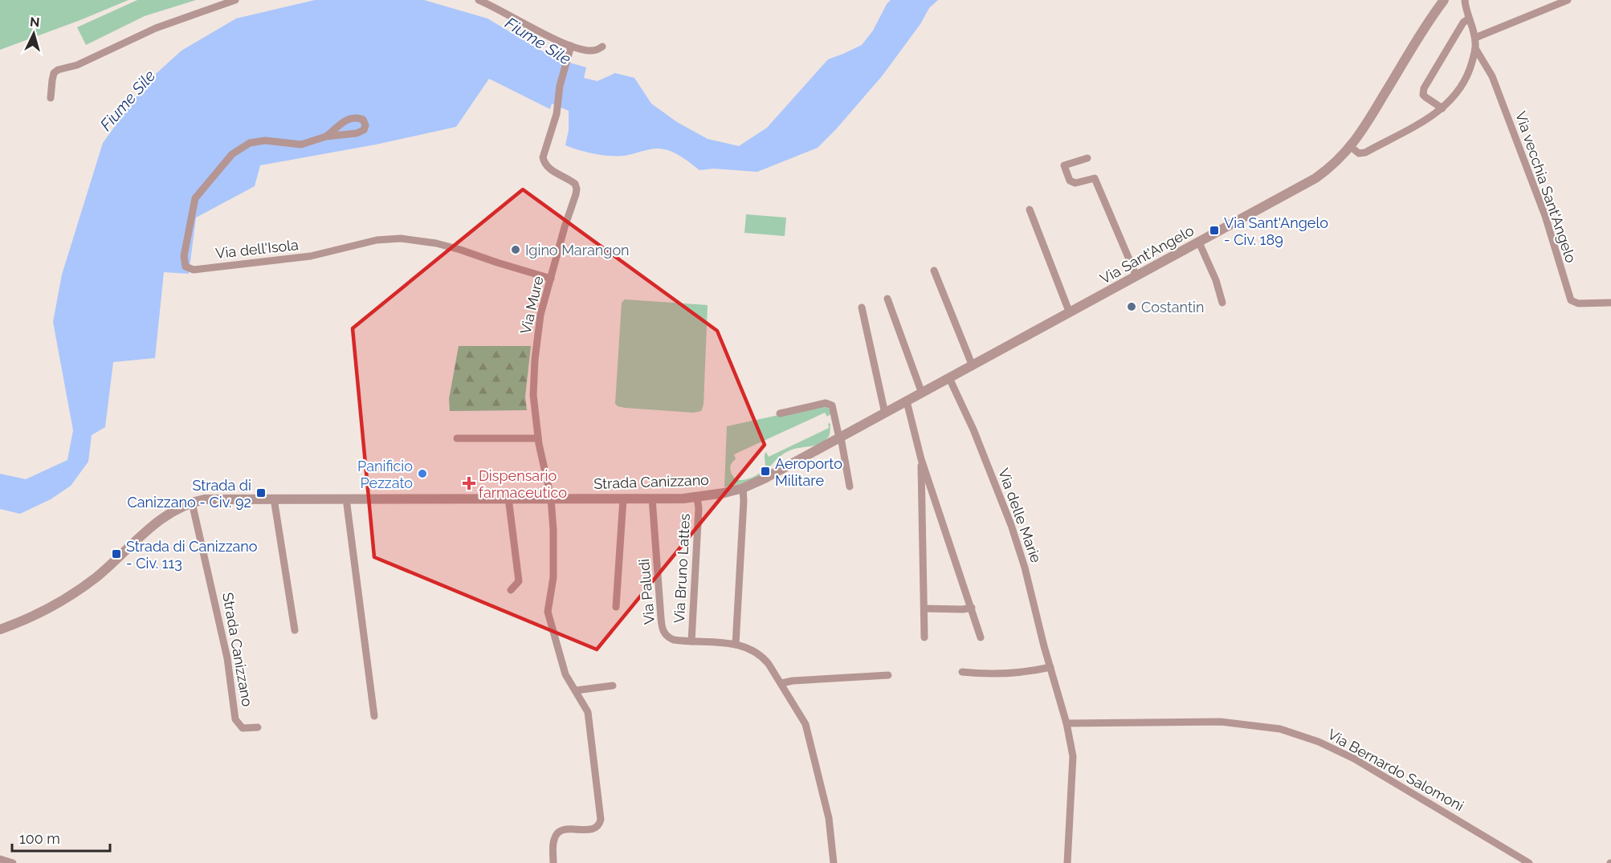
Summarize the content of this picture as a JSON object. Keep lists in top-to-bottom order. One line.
{"streets":{"street":["Via vecchia Sant'Angelo","Via dell'Isola","Via Sant'Angelo","Via Mure","Strada Canizzano","Via delle Marie","Via Bruno Lattes","Via Paludi","Via Bernardo Salomoni"]},"crossings":[["Via dell'Isola","Via Mure"],["Via Sant'Angelo","Strada Canizzano"],["Via Sant'Angelo","Via delle Marie"],["Via Mure","Strada Canizzano"],["Strada Canizzano","Via delle Marie"],["Strada Canizzano","Via Bruno Lattes"],["Strada Canizzano","Via Paludi"],["Via delle Marie","Via Bernardo Salomoni"],["Via Bruno Lattes","Via Paludi"]],"water":["Fiume Sile"],"places":{"transit":["Via Sant'Angelo - Civ. 189","Aeroporto Militare","Strada di Canizzano - Civ. 92","Strada di Canizzano - Civ. 113"],"other":["Igino Marangon","Costantin","Panificio Pezzato"],"health":["Dispensario farmaceutico"]},"scale_bar":"100 m","north":"top"}
